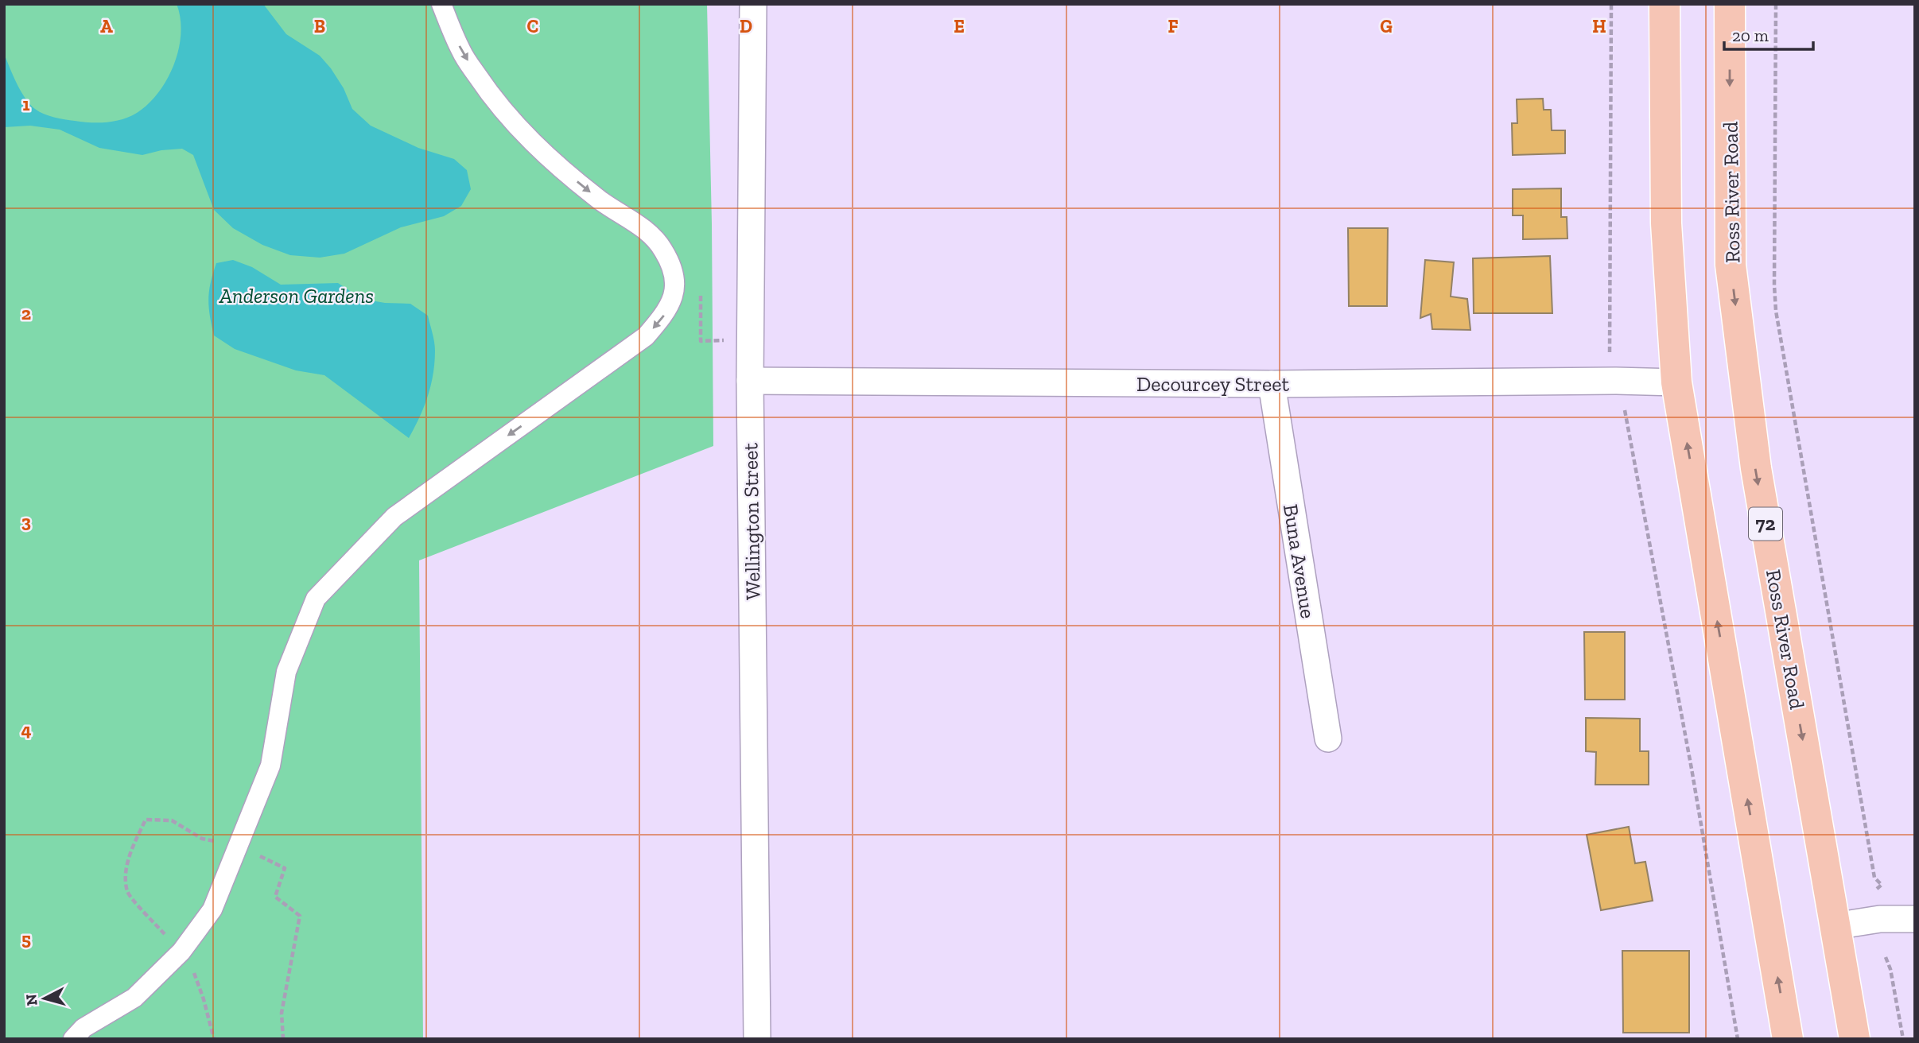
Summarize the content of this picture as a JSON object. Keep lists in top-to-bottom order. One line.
{"streets":{"main road":["Ross River Road","72"],"street":["Decourcey Street","Wellington Street","Buna Avenue"]},"crossings":[["Decourcey Street","Wellington Street"],["Decourcey Street","Buna Avenue"]],"parks":["Anderson Gardens"],"scale_bar":"20 m","north":"left","grid":{"columns":["A","B","C","D","E","F","G","H"],"rows":["1","2","3","4","5"]}}
